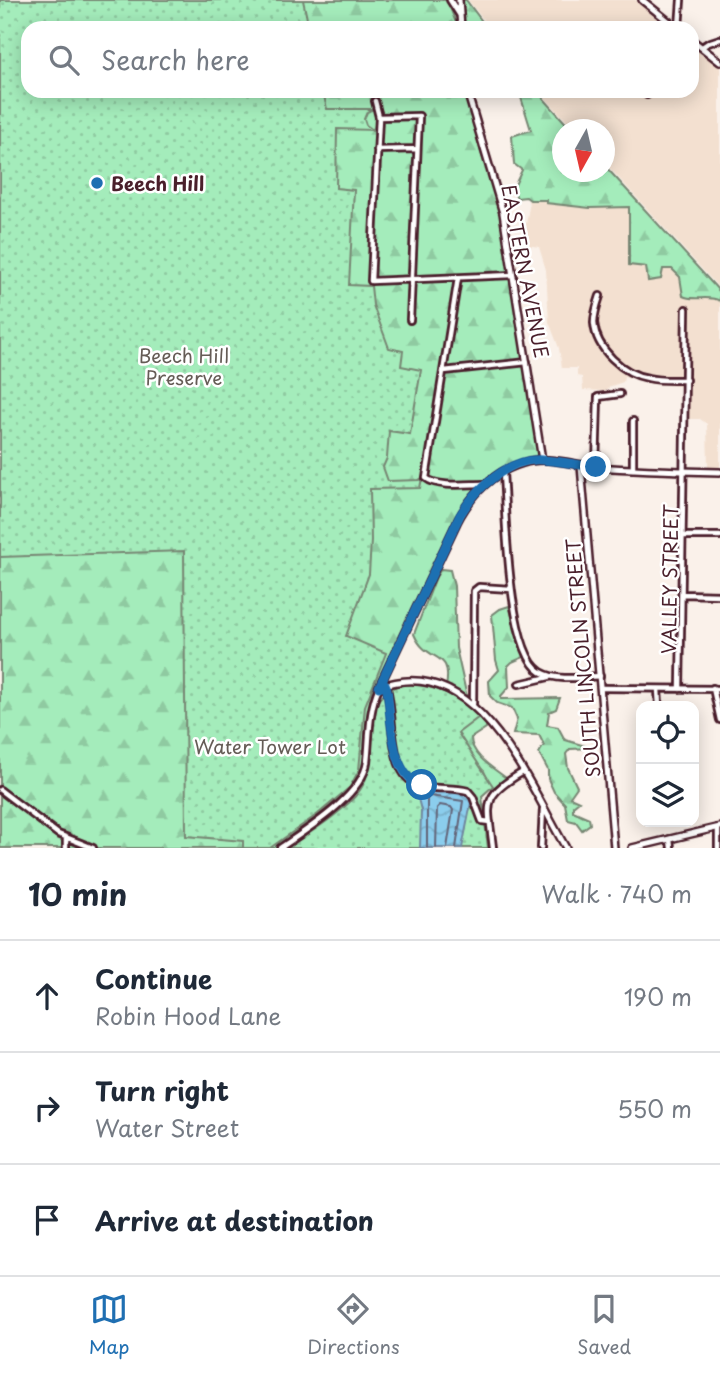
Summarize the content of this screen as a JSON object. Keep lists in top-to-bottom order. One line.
{"streets":{"street":["EASTERN AVENUE","VALLEY STREET","SOUTH LINCOLN STREET"]},"parks":["Beech Hill Preserve","Water Tower Lot"],"places":["Beech Hill"],"north":"bottom","page":{"search":"Search here","heading":["10 min","Walk · 740 m"],"list":[["Continue","Robin Hood Lane","190 m"],["Turn right","Water Street","550 m"],"Arrive at destination"],"nav":["Map","Directions","Saved"]}}
